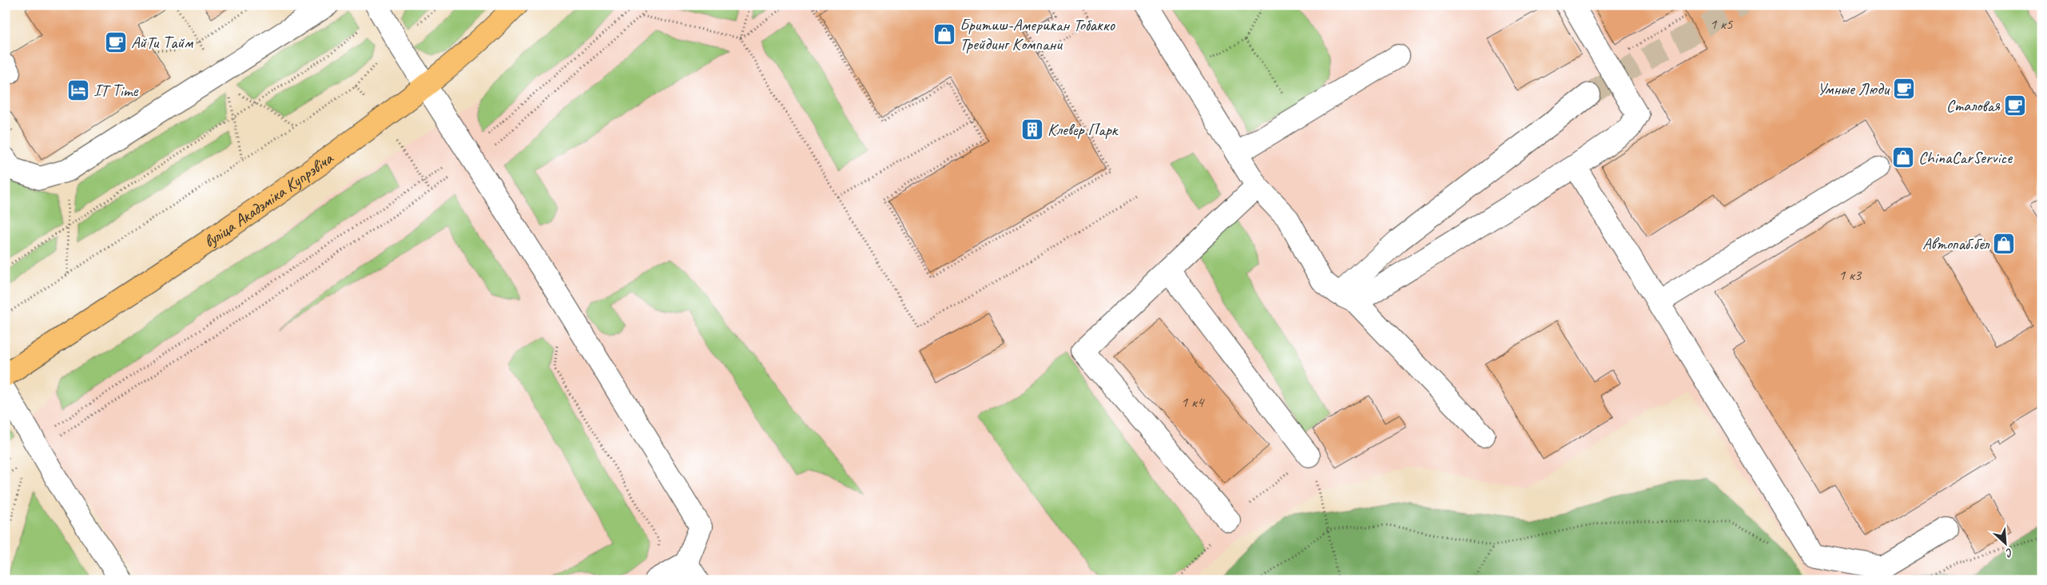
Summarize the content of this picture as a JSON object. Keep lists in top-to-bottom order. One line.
{"streets":{"main road":["вуліца Акадэміка Купрэвіча"]},"places":{"shop":["Бритиш-Американ Тобакко Трейдинг Компани","ChinaCarService","Автопаб.бел"],"cafe":["АйТи Тайм","Умные Люди","Сталовая"],"hotel":["IT Time"],"building":["Клевер Парк"]},"house_numbers":["1 к5","1 к3","1 к4"],"north":"bottom right"}
